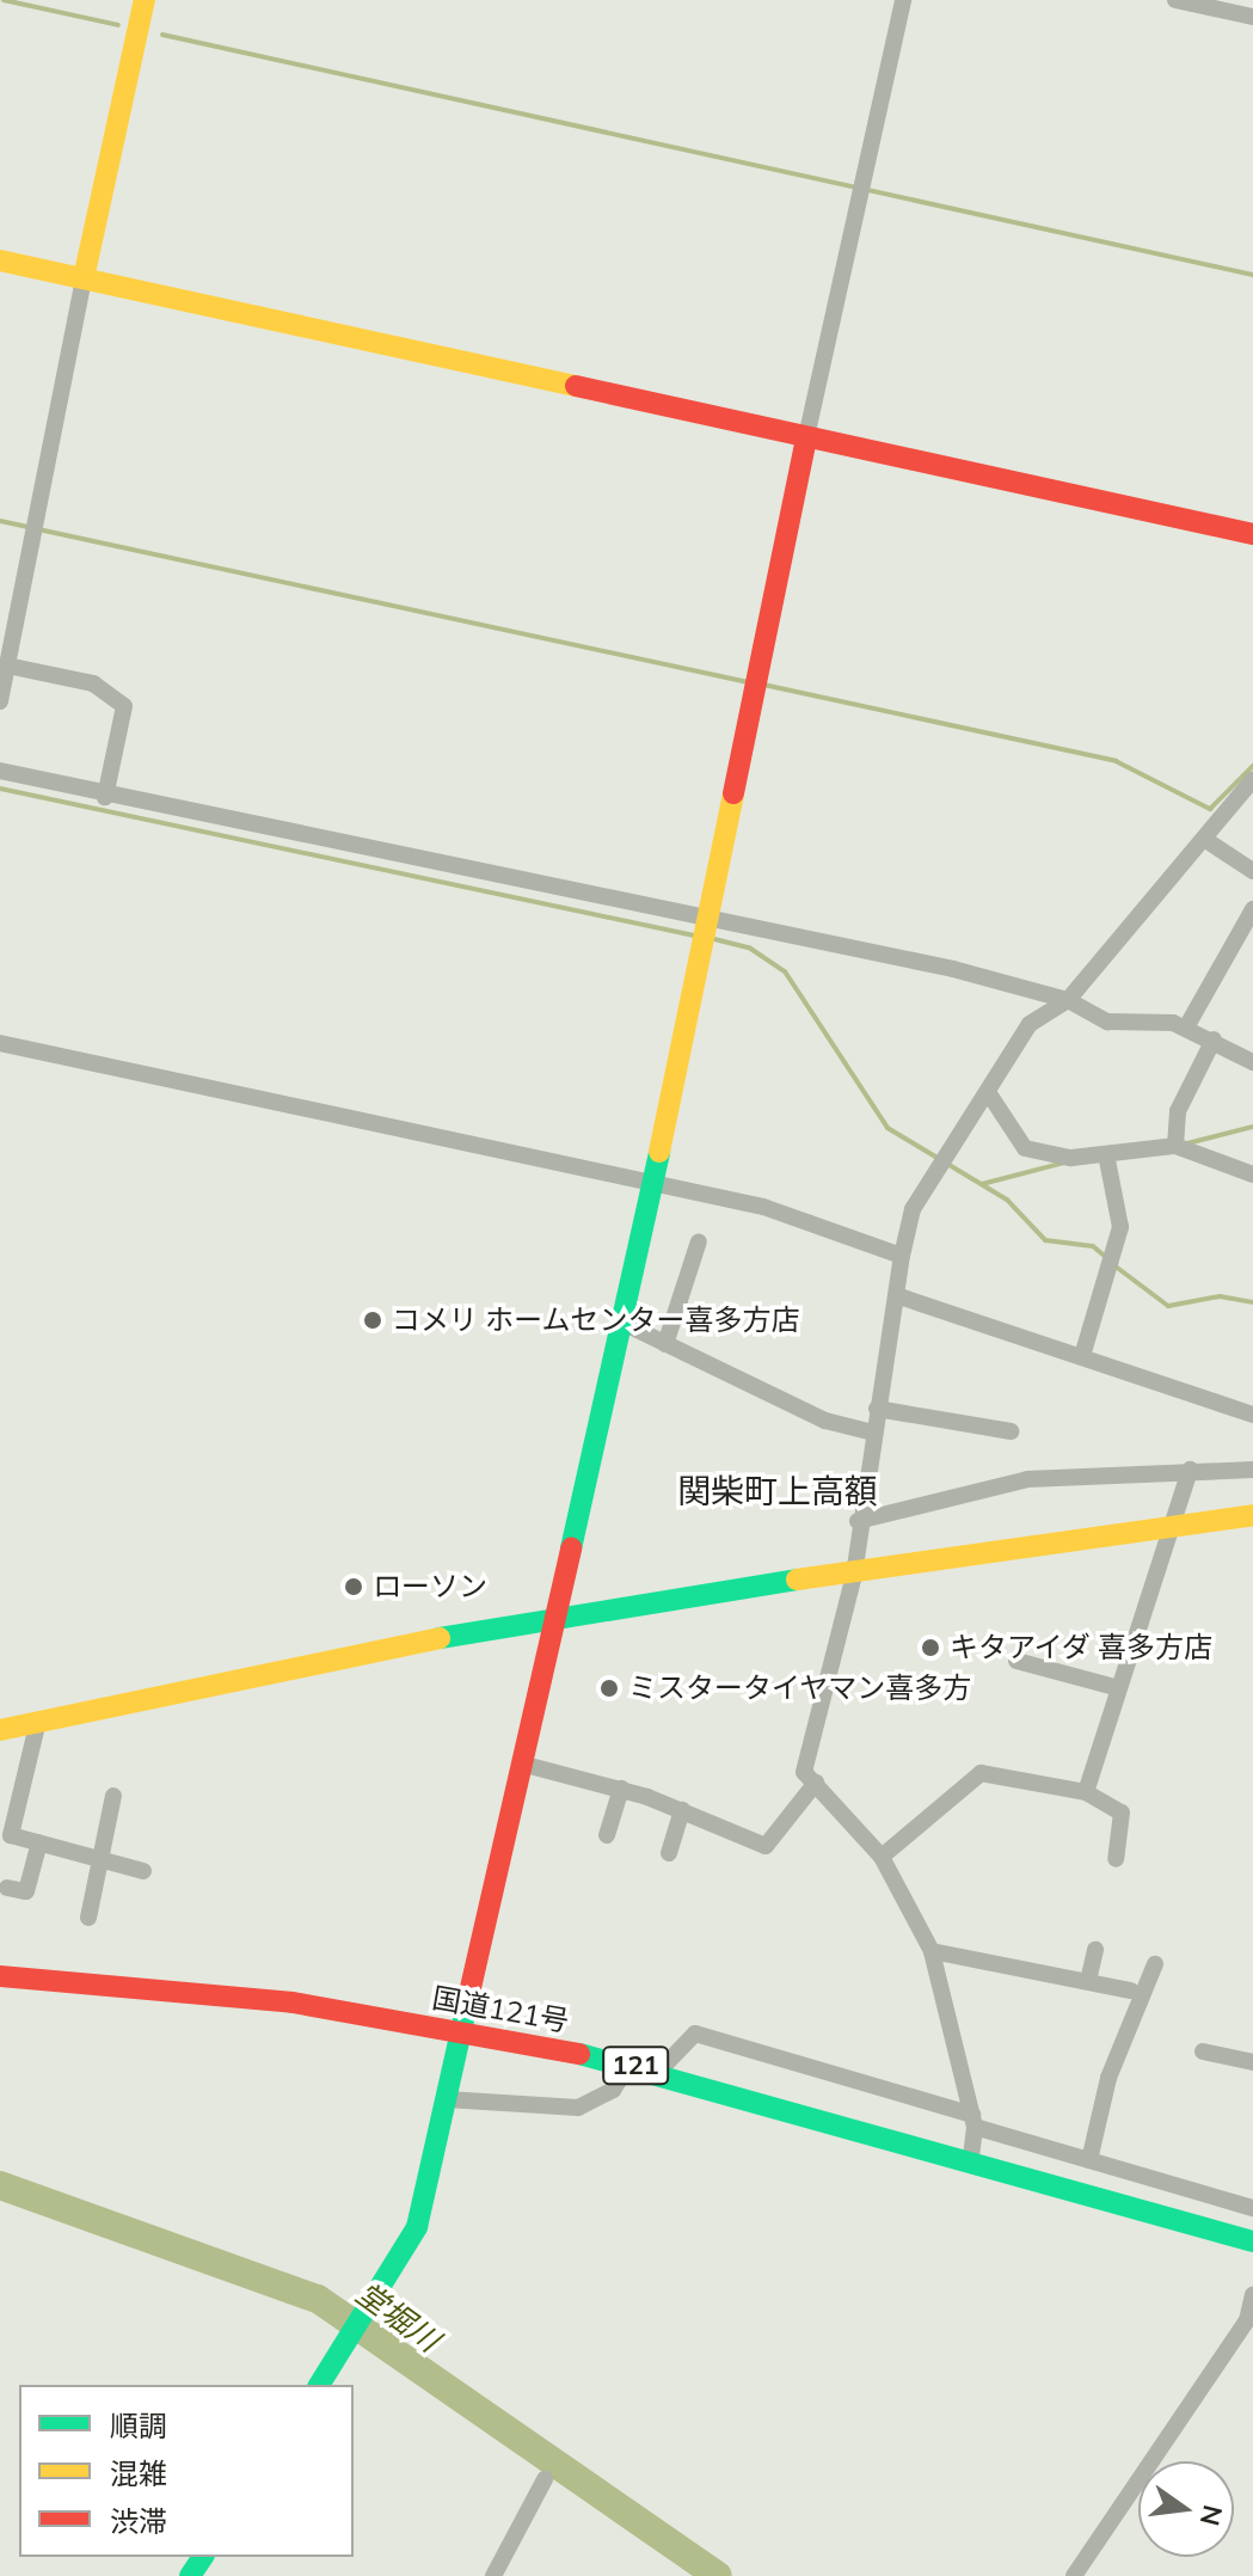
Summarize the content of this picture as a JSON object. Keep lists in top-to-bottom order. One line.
{"streets":{"main road":["国道121号","121"]},"districts":["関柴町上高額"],"water":["堂堀川"],"places":["コメリ ホームセンター喜多方店","ローソン","キタアイダ 喜多方店","ミスタータイヤマン喜多方"],"legend":["順調","混雑","渋滞"],"north":"right"}
